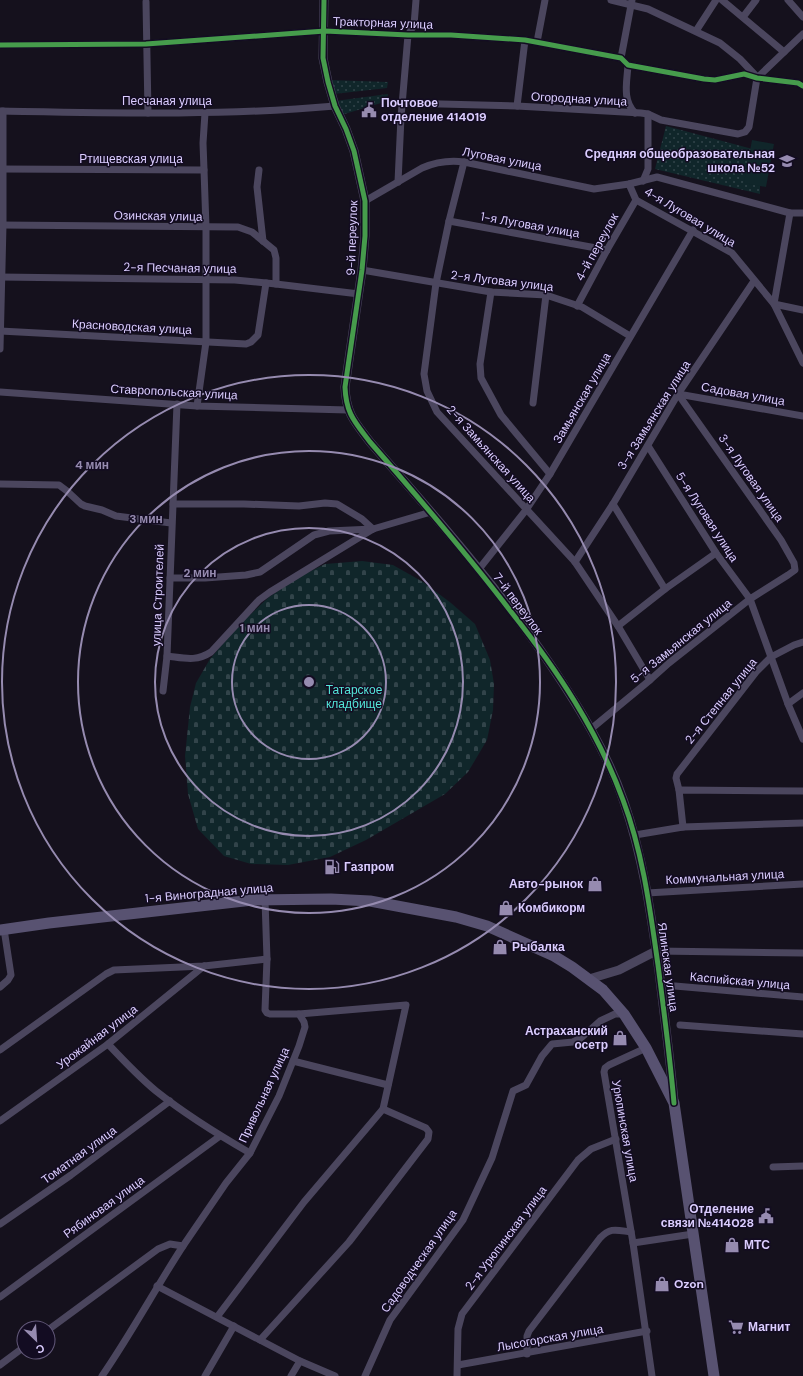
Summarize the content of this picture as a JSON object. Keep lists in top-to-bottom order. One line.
{"streets":{"main road":["1-я Виноградная улица"],"street":["Тракторная улица","Огородная улица","Песчаная улица","Ртищевская улица","Луговая улица","Озинская улица","4-я Луговая улица","1-я Луговая улица","9-й переулок","4-й переулок","2-я Песчаная улица","2-я Луговая улица","Красноводская улица","Ставропольская улица","Садовая улица","Замьянская улица","3-я Замьянская улица","2-я Замьянская улица","3-я Луговая улица","5-я Луговая улица","улица Строителей","7-й переулок","5-я Замьянская улица","2-я Степная улица","Коммунальная улица","Ялинская улица","Каспийская улица","Урожайная улица","Привольная улица","Урюпинская улица","Томатная улица","Рябиновая улица","2-я Урюпинская улица","Садоводческая улица","Лысогорская улица"]},"crossings":[["Тракторная улица","9-й переулок"],["Песчаная улица","9-й переулок"],["Луговая улица","4-я Луговая улица"],["Луговая улица","9-й переулок"],["Луговая улица","2-я Замьянская улица"],["Озинская улица","2-я Песчаная улица"],["4-я Луговая улица","4-й переулок"],["4-я Луговая улица","Замьянская улица"],["4-я Луговая улица","3-я Замьянская улица"],["1-я Луговая улица","4-й переулок"],["1-я Луговая улица","2-я Замьянская улица"],["9-й переулок","2-я Песчаная улица"],["9-й переулок","2-я Луговая улица"],["9-й переулок","Ставропольская улица"],["9-й переулок","7-й переулок"],["4-й переулок","2-я Луговая улица"],["2-я Песчаная улица","Красноводская улица"],["2-я Луговая улица","Замьянская улица"],["2-я Луговая улица","2-я Замьянская улица"],["Ставропольская улица","улица Строителей"],["Ставропольская улица","7-й переулок"],["Садовая улица","3-я Замьянская улица"],["Садовая улица","3-я Луговая улица"],["Замьянская улица","2-я Замьянская улица"],["Замьянская улица","7-й переулок"],["3-я Замьянская улица","2-я Замьянская улица"],["3-я Замьянская улица","3-я Луговая улица"],["3-я Замьянская улица","5-я Луговая улица"],["2-я Замьянская улица","5-я Замьянская улица"],["3-я Луговая улица","5-я Замьянская улица"],["5-я Луговая улица","5-я Замьянская улица"],["5-я Луговая улица","2-я Степная улица"],["7-й переулок","5-я Замьянская улица"],["7-й переулок","Ялинская улица"],["Коммунальная улица","Ялинская улица"],["1-я Виноградная улица","Ялинская улица"],["1-я Виноградная улица","Урюпинская улица"],["1-я Виноградная улица","Садоводческая улица"],["Урюпинская улица","2-я Урюпинская улица"],["Урюпинская улица","Лысогорская улица"],["2-я Урюпинская улица","Лысогорская улица"]],"parks":["Татарское кладбище"],"places":{"public building":["Почтовое отделение 414019","Отделение связи №414028"],"school or university":["Средняя общеобразовательная школа №52"],"fuel station":["Газпром"],"shop":["Авто-рынок","Комбикорм","Рыбалка","Астраханский осетр","МТС","Ozon"],"supermarket":["Магнит"]},"north":"bottom right","rings":["4 мин","3 мин","2 мин","1 мин"]}
